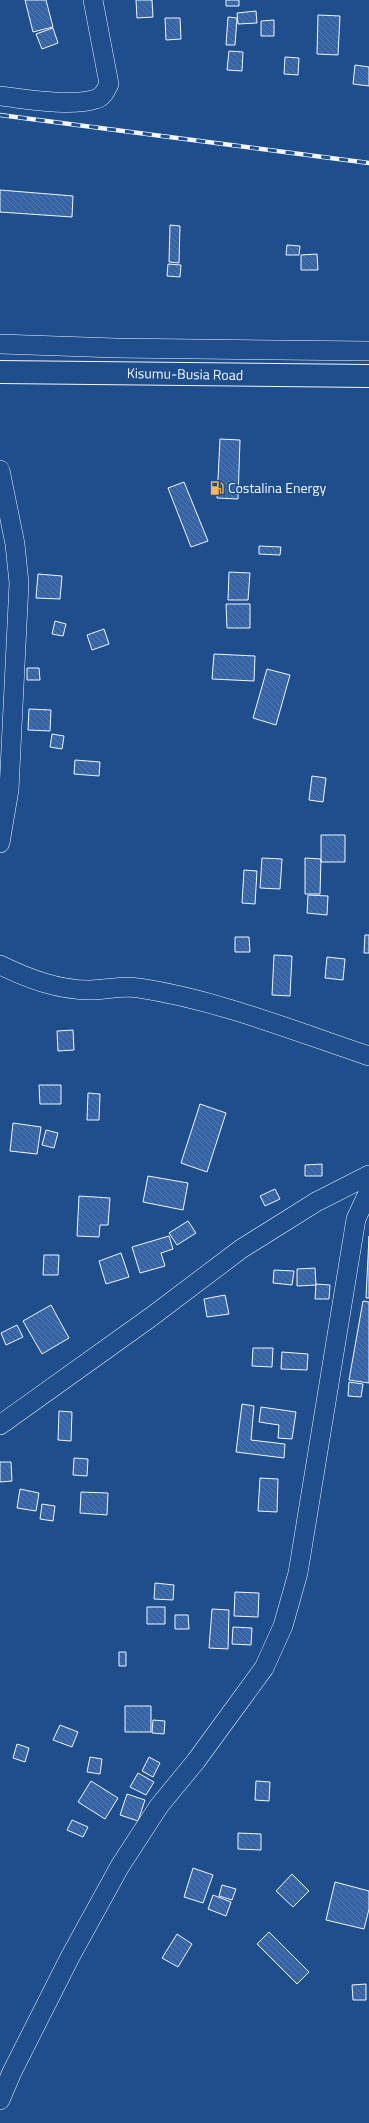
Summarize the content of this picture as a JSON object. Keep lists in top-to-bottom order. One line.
{"streets":{"highway":["Kisumu-Busia Road"]},"places":{"fuel station":["Costalina Energy"]}}
